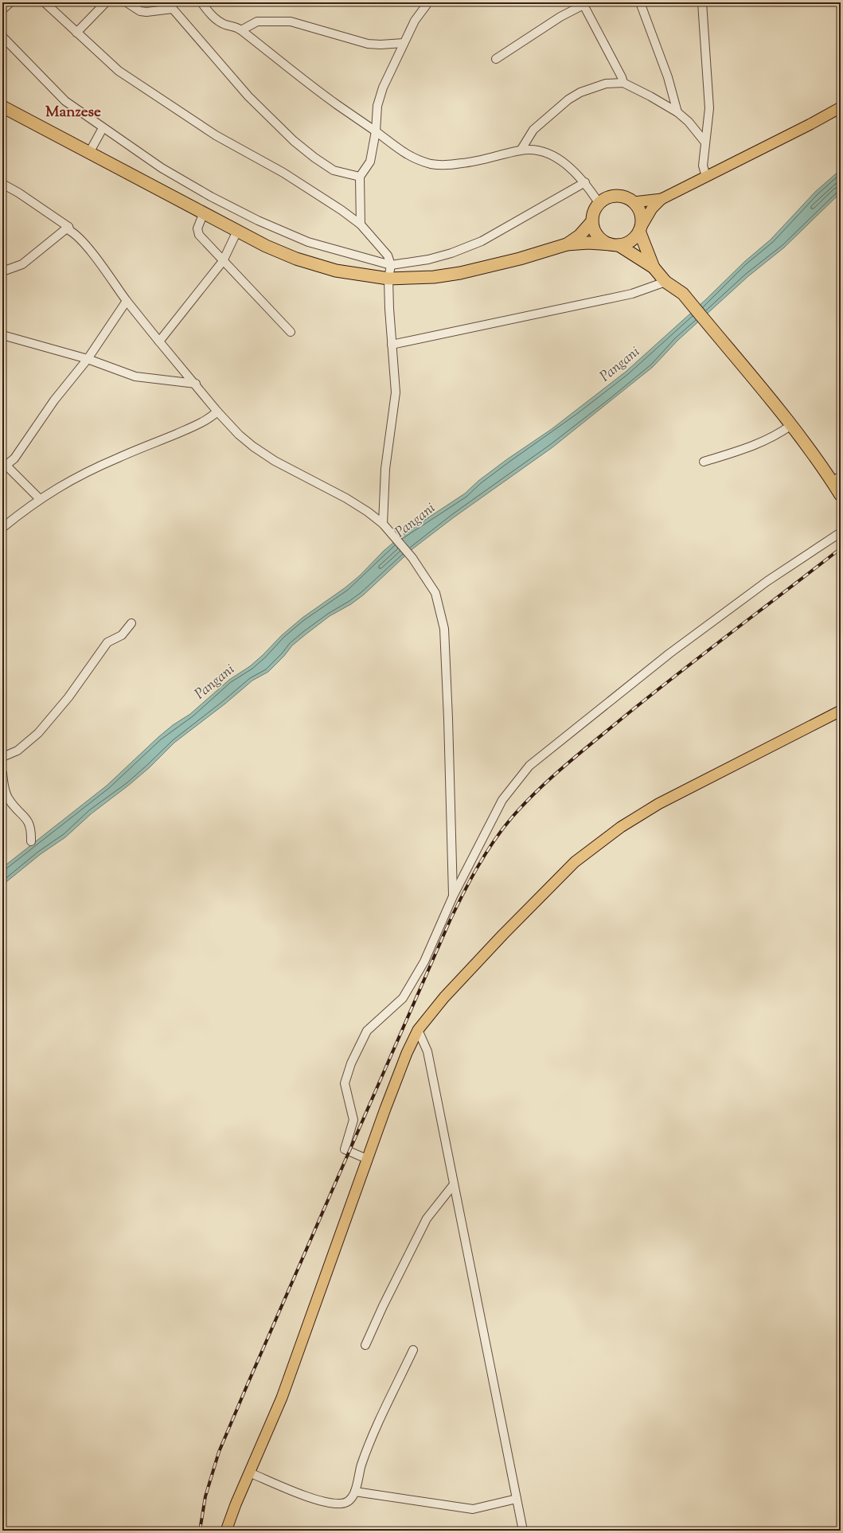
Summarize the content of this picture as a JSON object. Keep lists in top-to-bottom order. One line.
{"districts":["Manzese"],"water":["Pangani"]}
